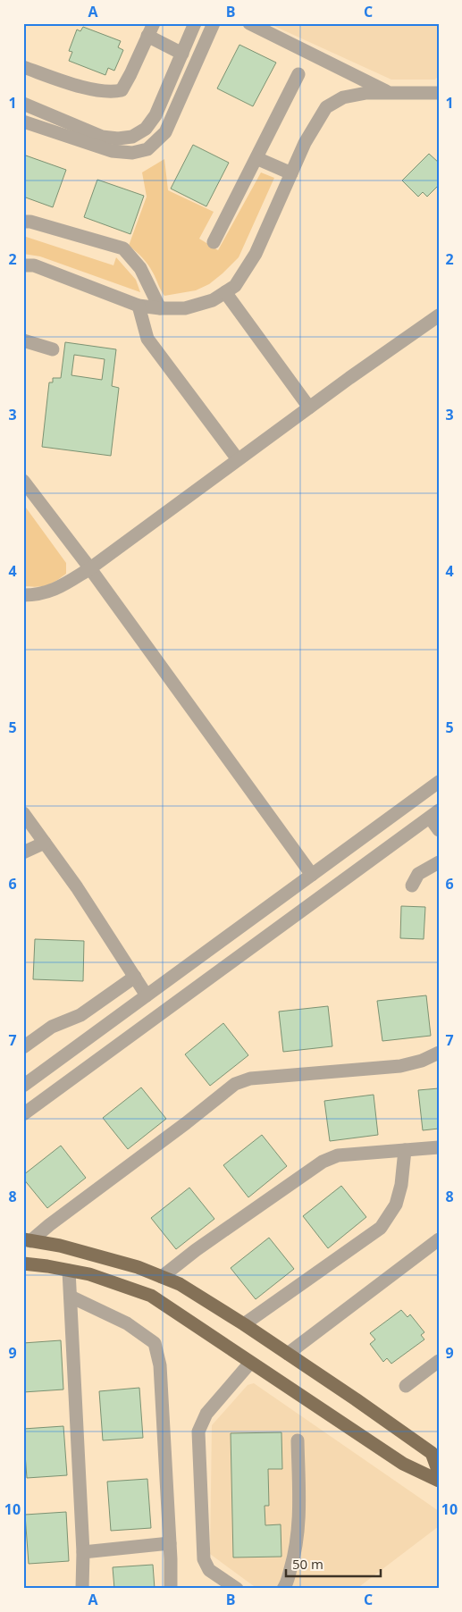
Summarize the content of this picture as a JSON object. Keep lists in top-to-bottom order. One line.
{"scale_bar":"50 m","grid":{"columns":["A","B","C"],"rows":["1","2","3","4","5","6","7","8","9","10"]}}
